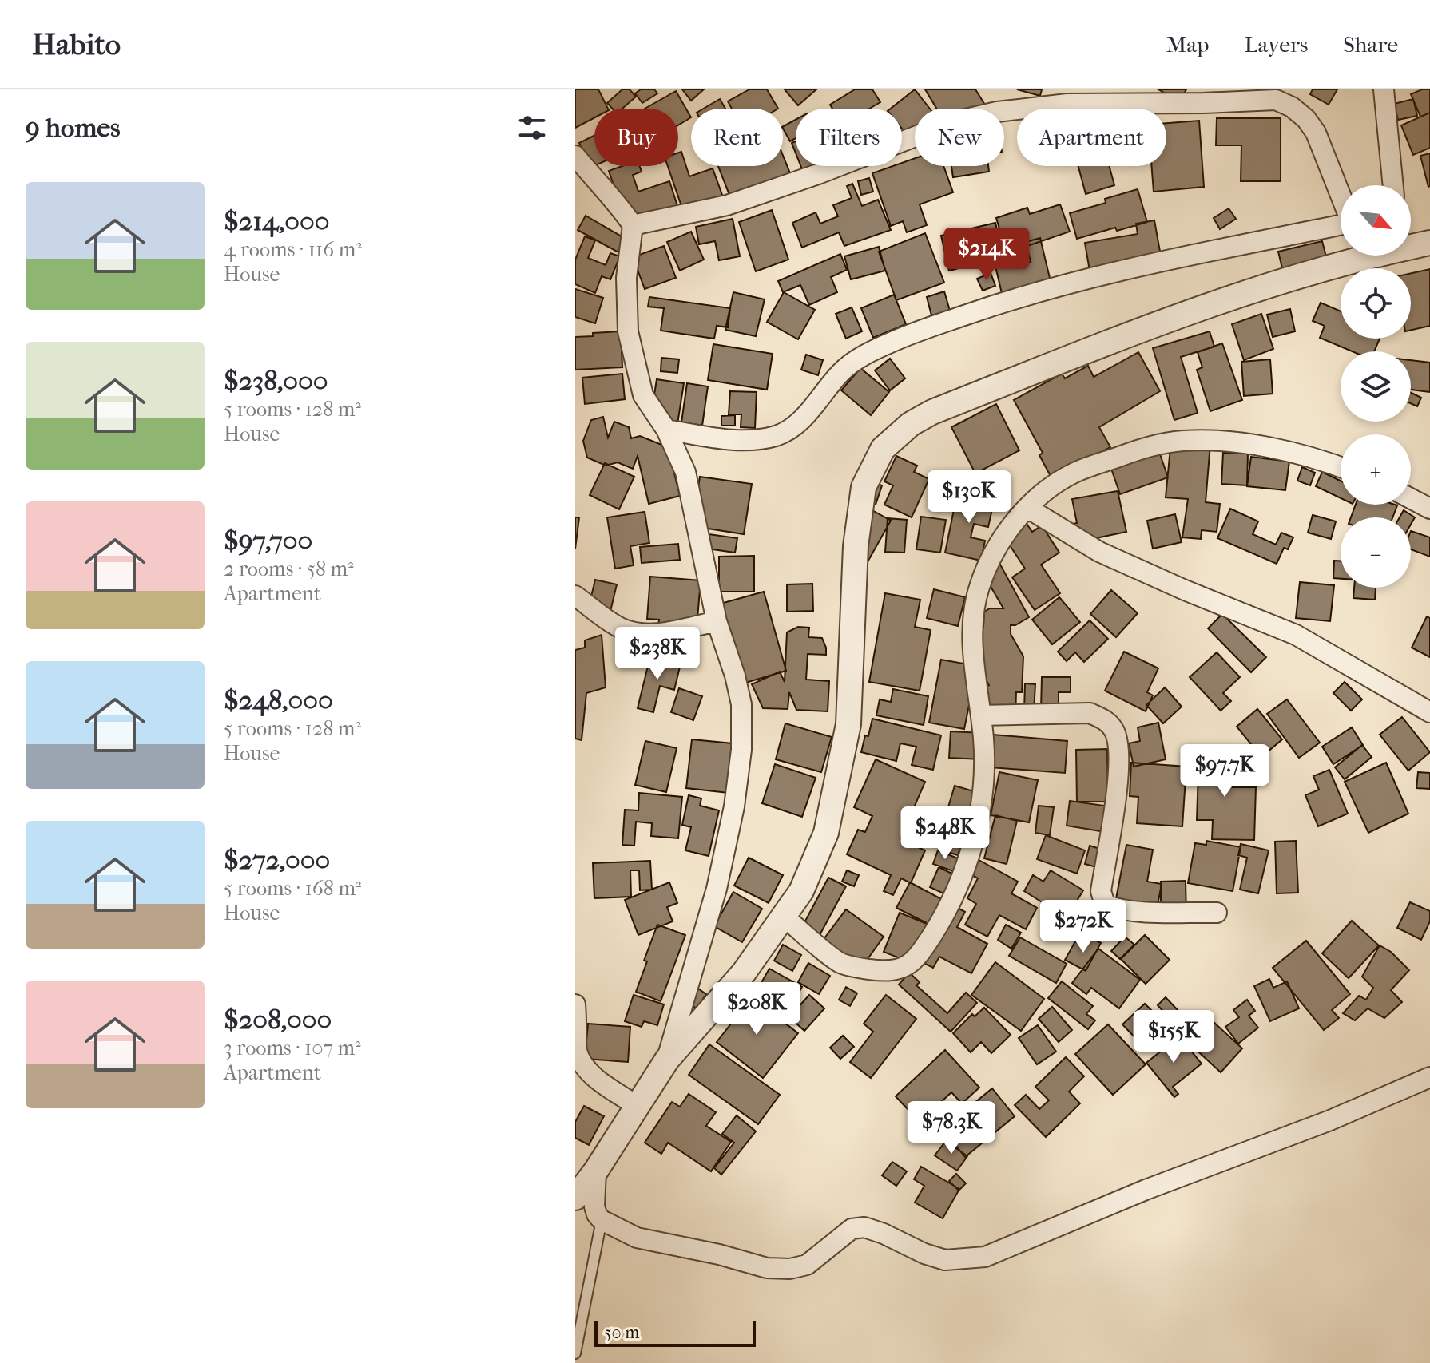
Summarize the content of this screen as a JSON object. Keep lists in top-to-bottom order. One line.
{"scale_bar":"50 m","north":"bottom right","page":{"header":"Habito","nav":["Map","Layers","Share"],"heading":"9 homes","chip":["Buy","Rent","Filters","New","Apartment"],"list":[{"name":"$214,000","note":"4 rooms · 116 m² · House"},{"name":"$238,000","note":"5 rooms · 128 m² · House"},{"name":"$97,700","note":"2 rooms · 58 m² · Apartment"},{"name":"$248,000","note":"5 rooms · 128 m² · House"},{"name":"$272,000","note":"5 rooms · 168 m² · House"},{"name":"$208,000","note":"3 rooms · 107 m² · Apartment"}],"map_buttons":["+","−"],"price":["$214K","$130K","$238K","$97.7K","$248K","$272K","$208K","$155K","$78.3K"],"scale":"50 m"}}
